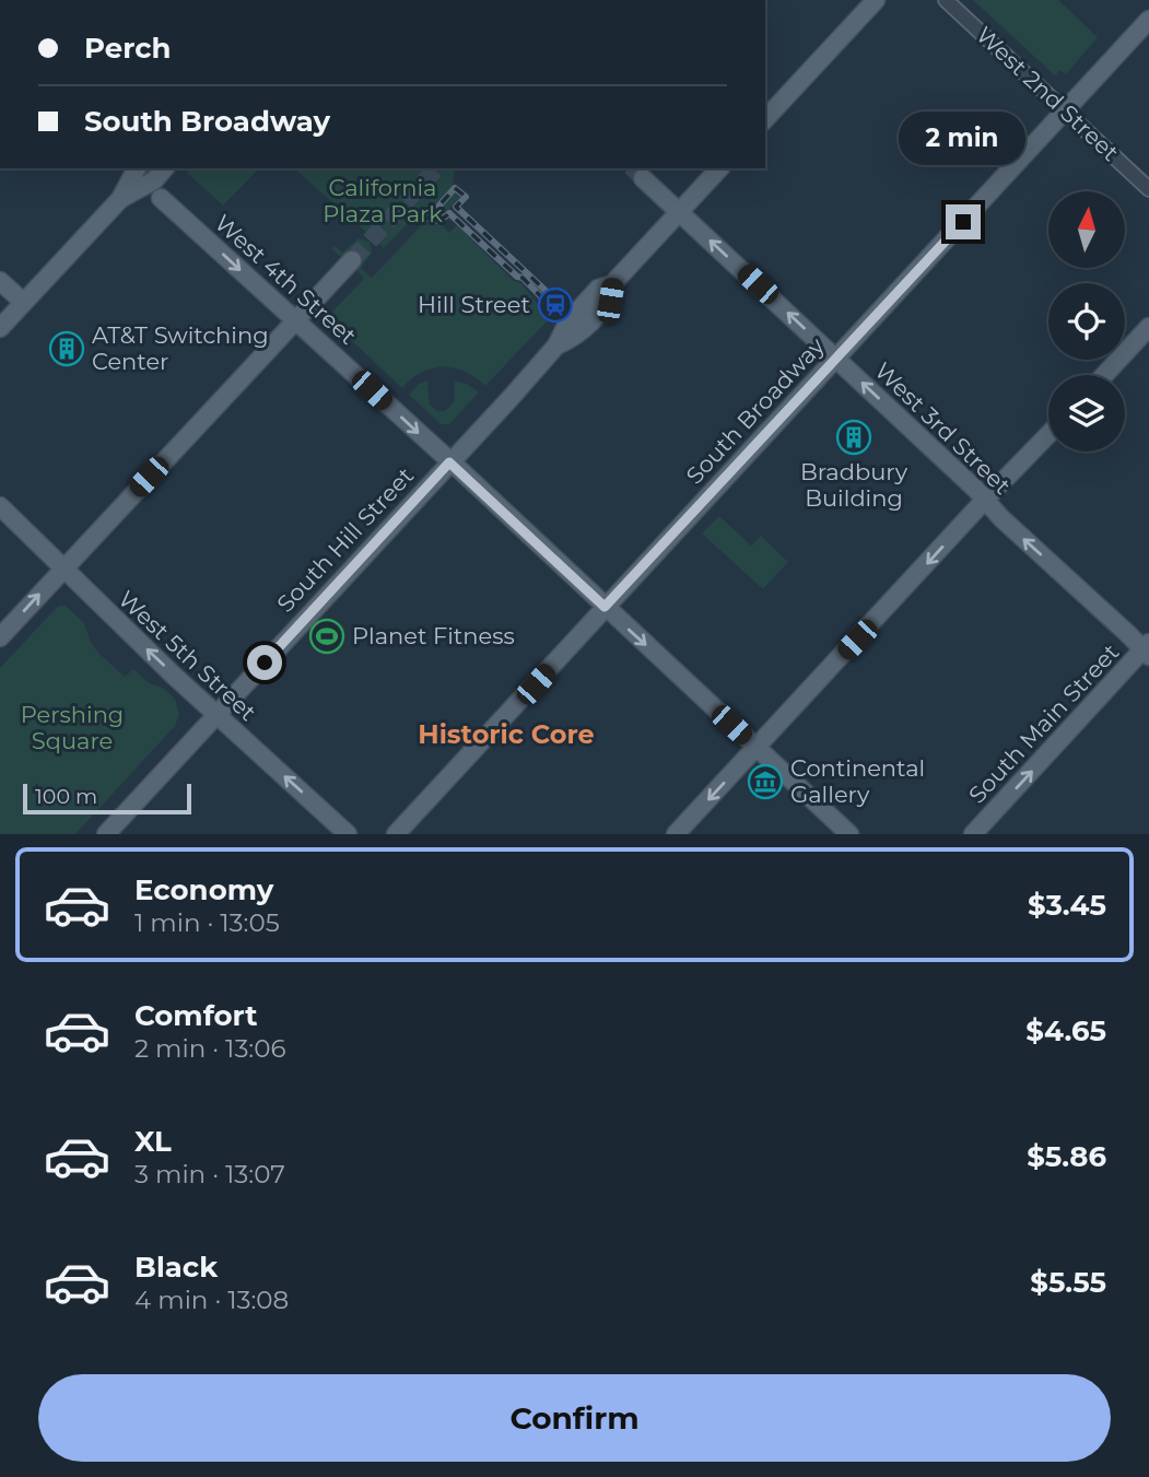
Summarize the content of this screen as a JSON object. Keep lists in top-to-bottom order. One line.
{"streets":{"main road":["West 4th Street","South Broadway","West 3rd Street","South Hill Street","West 5th Street","South Main Street"],"street":["West 2nd Street"]},"crossings":[["West 2nd Street","South Broadway"],["West 4th Street","South Broadway"],["West 4th Street","South Hill Street"],["South Broadway","West 3rd Street"],["West 3rd Street","South Hill Street"],["West 3rd Street","South Main Street"],["South Hill Street","West 5th Street"]],"one_way":["West 4th Street","West 3rd Street","West 5th Street","South Main Street"],"districts":["Historic Core"],"parks":["California Plaza Park","Pershing Square"],"places":{"station":["Hill Street"],"building":["AT&T Switching Center","Bradbury Building"],"sports":["Planet Fitness"],"museum":["Continental Gallery"]},"scale_bar":"100 m","north":"top","page":{"banner":["Perch","South Broadway"],"bubble":"2 min","scale":"100 m","list":[{"name":"Economy","note":"1 min · 13:05","value":"$3.45"},{"name":"Comfort","note":"2 min · 13:06","value":"$4.65"},{"name":"XL","note":"3 min · 13:07","value":"$5.86"},{"name":"Black","note":"4 min · 13:08","value":"$5.55"}],"buttons":"Confirm"}}
